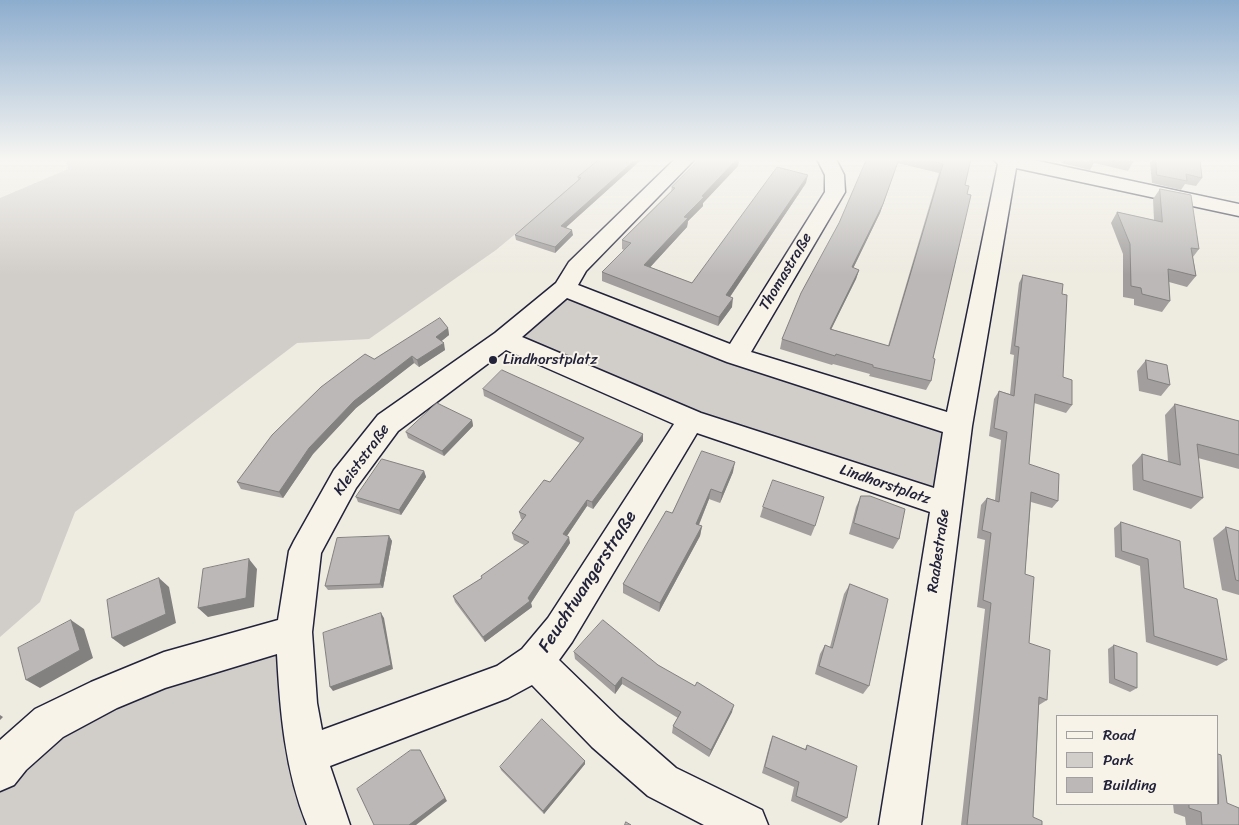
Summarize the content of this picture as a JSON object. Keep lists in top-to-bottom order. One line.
{"streets":{"street":["Thomastraße","Kleiststraße","Lindhorstplatz","Raabestraße","Feuchtwangerstraße"]},"crossings":[["Kleiststraße","Lindhorstplatz"],["Kleiststraße","Feuchtwangerstraße"],["Lindhorstplatz","Raabestraße"],["Lindhorstplatz","Feuchtwangerstraße"]],"places":["Lindhorstplatz"],"legend":["Road","Park","Building"]}
